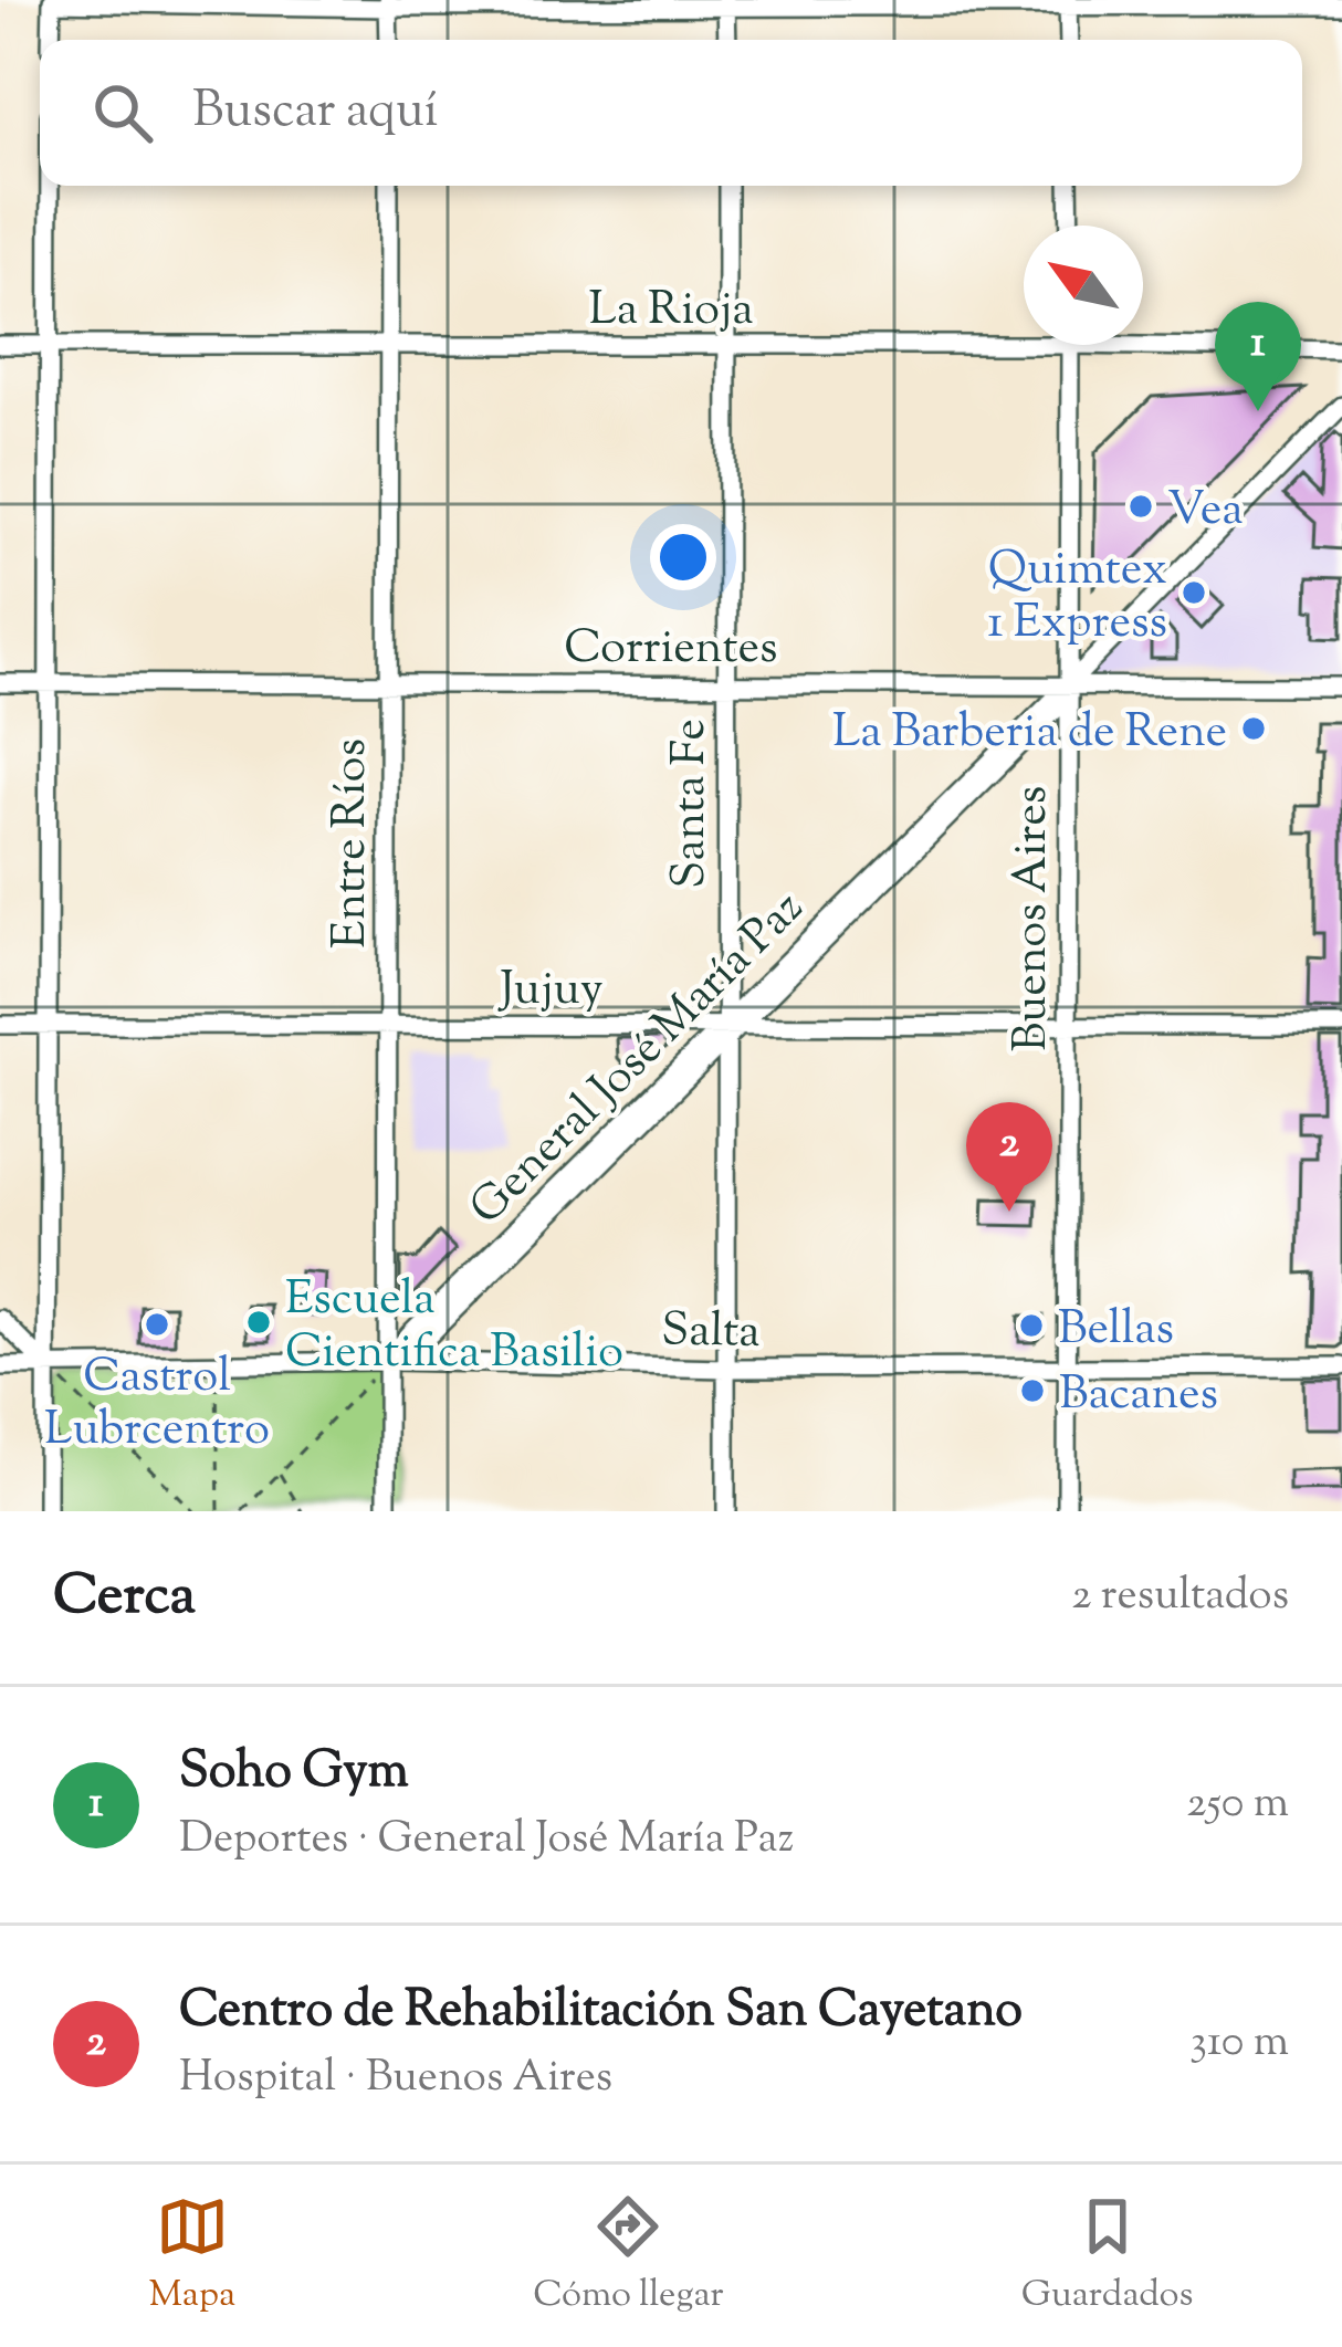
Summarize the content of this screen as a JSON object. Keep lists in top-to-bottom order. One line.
{"streets":{"street":["La Rioja","Corrientes","Santa Fe","Entre Ríos","Buenos Aires","Jujuy","General José María Paz","Salta"]},"crossings":[["La Rioja","Santa Fe"],["La Rioja","Entre Ríos"],["La Rioja","Buenos Aires"],["Corrientes","Santa Fe"],["Corrientes","Entre Ríos"],["Corrientes","Buenos Aires"],["Corrientes","General José María Paz"],["Santa Fe","Jujuy"],["Santa Fe","General José María Paz"],["Santa Fe","Salta"],["Entre Ríos","Jujuy"],["Entre Ríos","General José María Paz"],["Entre Ríos","Salta"],["Buenos Aires","Jujuy"],["Buenos Aires","General José María Paz"],["Buenos Aires","Salta"],["Jujuy","General José María Paz"],["General José María Paz","Salta"]],"places":["Vea","Quimtex 1 Express","La Barberia de Rene","Escuela Cientifica Basilio","Castrol Lubrcentro","Bellas","Bacanes"],"north":"top left","page":{"search":"Buscar aquí","pins":["1","2"],"heading":["Cerca","2 resultados"],"list":[{"mark":"1","name":"Soho Gym","note":"Deportes · General José María Paz","value":"250 m"},{"mark":"2","name":"Centro de Rehabilitación San Cayetano","note":"Hospital · Buenos Aires","value":"310 m"}],"nav":["Mapa","Cómo llegar","Guardados"]}}
